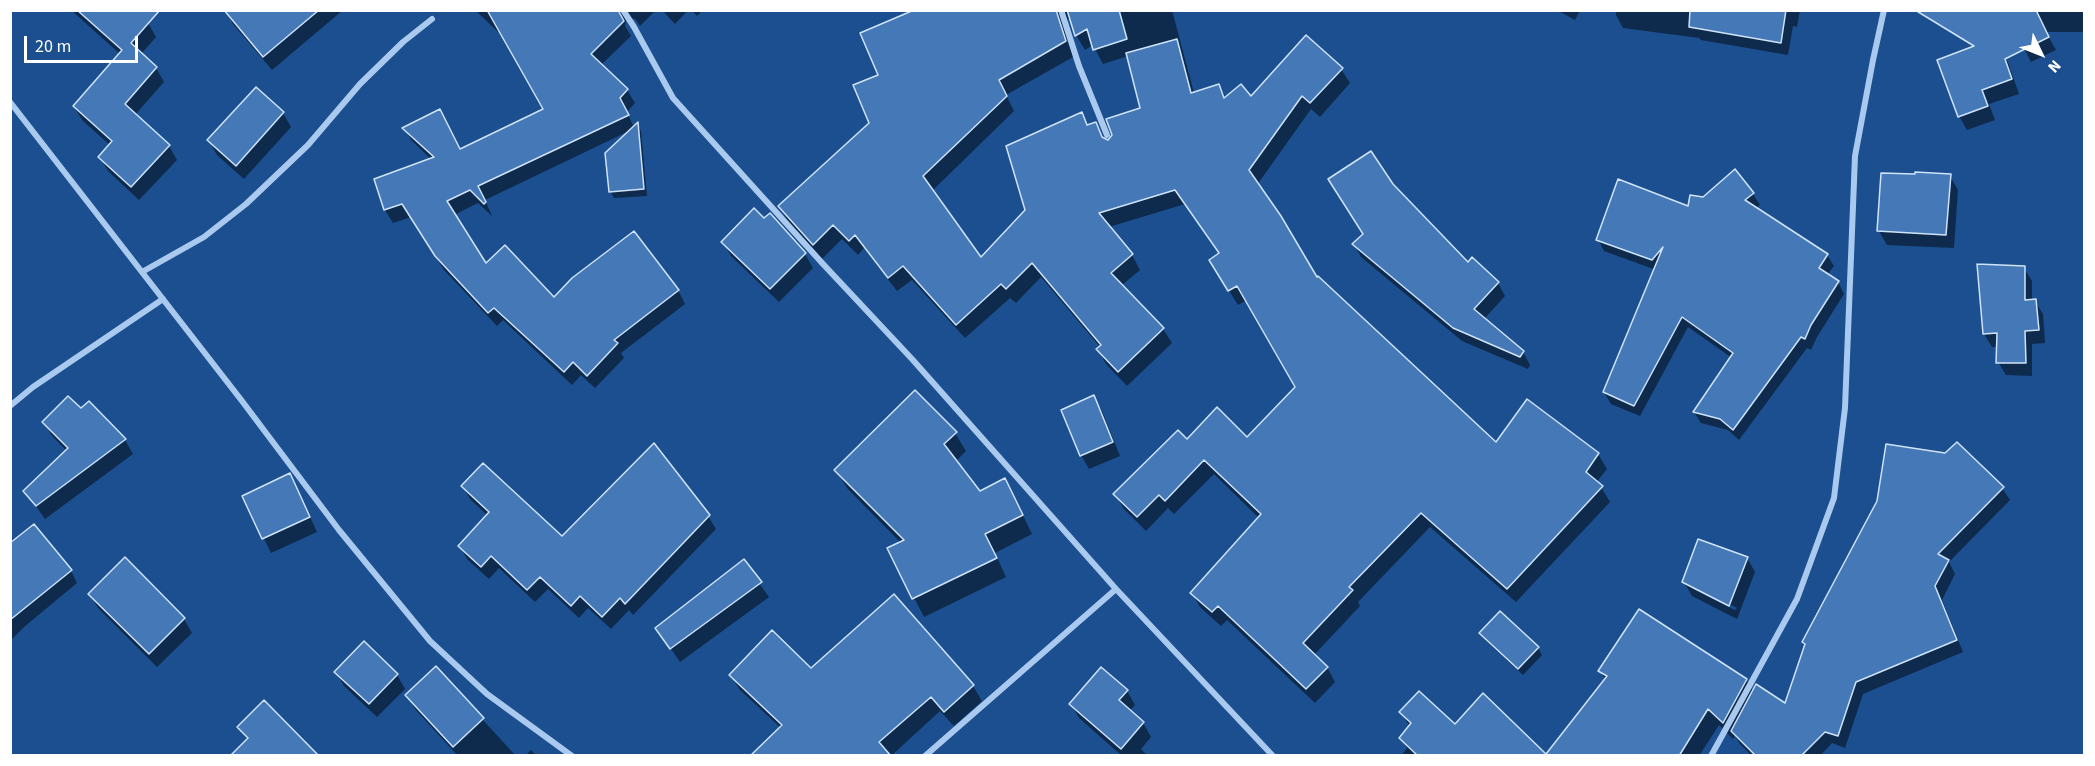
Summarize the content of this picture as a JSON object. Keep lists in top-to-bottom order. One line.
{"scale_bar":"20 m","north":"bottom right"}
